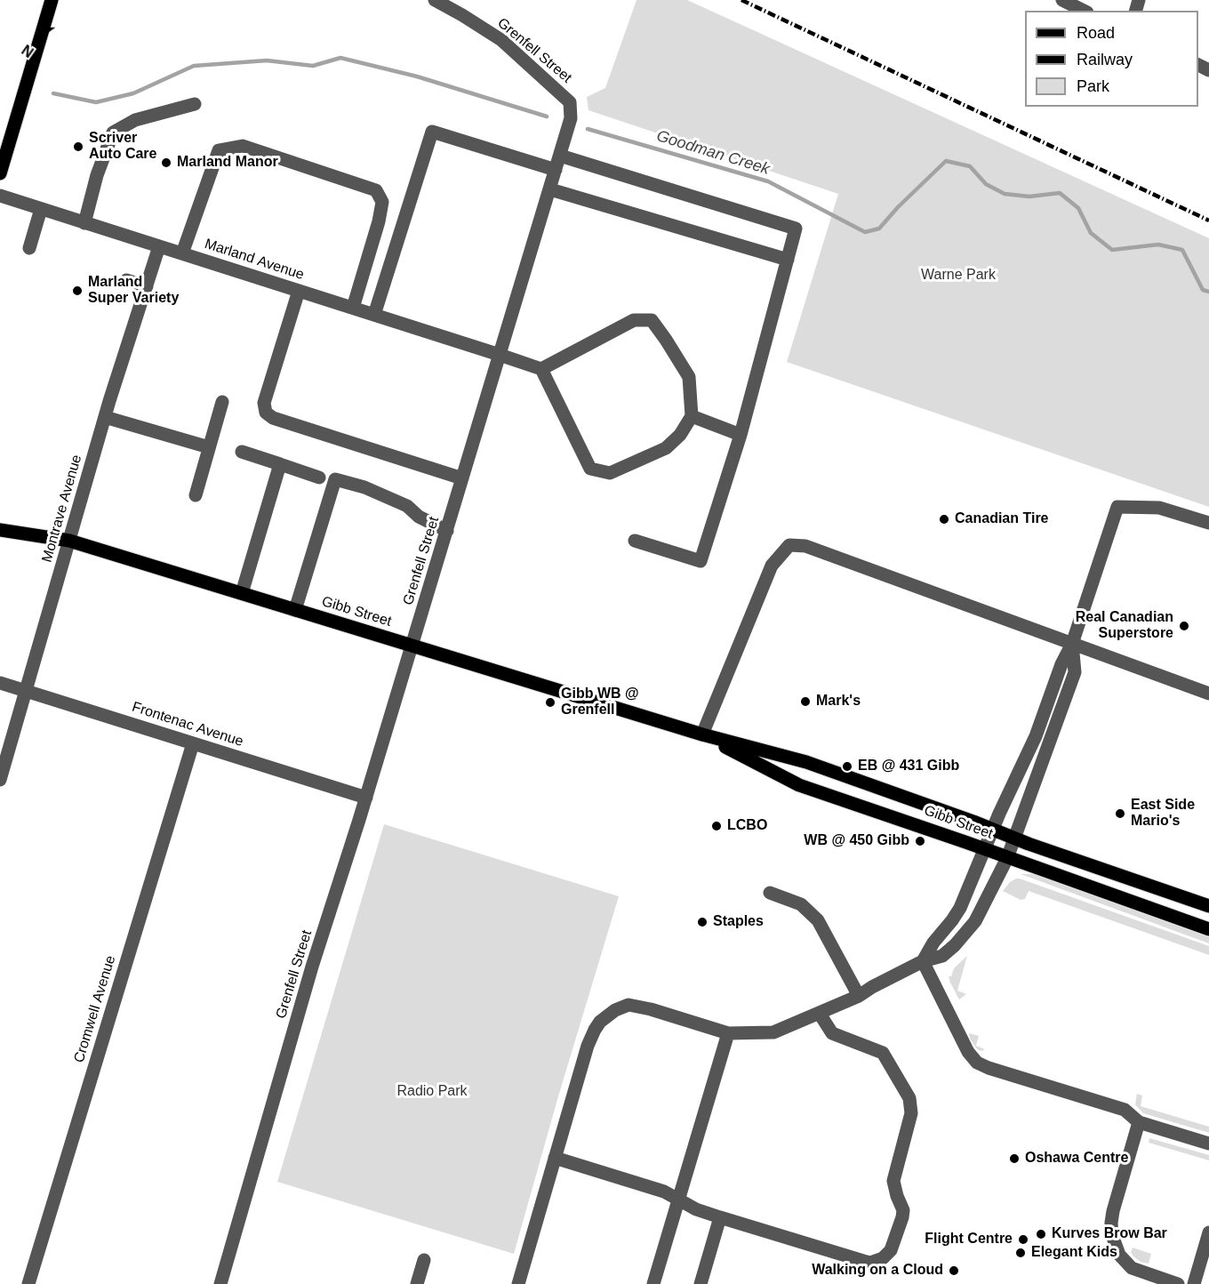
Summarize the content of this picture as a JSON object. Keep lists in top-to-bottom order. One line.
{"streets":{"main road":["Gibb Street"],"street":["Grenfell Street","Marland Avenue","Montrave Avenue","Frontenac Avenue","Cromwell Avenue"]},"crossings":[["Grenfell Street","Marland Avenue"],["Grenfell Street","Gibb Street"],["Grenfell Street","Frontenac Avenue"],["Marland Avenue","Montrave Avenue"],["Montrave Avenue","Gibb Street"],["Montrave Avenue","Frontenac Avenue"],["Frontenac Avenue","Cromwell Avenue"]],"water":["Goodman Creek"],"parks":["Warne Park","Radio Park"],"places":["Scriver Auto Care","Marland Manor","Marland Super Variety","Canadian Tire","Real Canadian Superstore","Mark's","Gibb WB @ Grenfell","EB @ 431 Gibb","East Side Mario's","LCBO","WB @ 450 Gibb","Staples","Oshawa Centre","Kurves Brow Bar","Flight Centre","Elegant Kids","Walking on a Cloud"],"legend":["Road","Railway","Park"],"north":"bottom left"}
